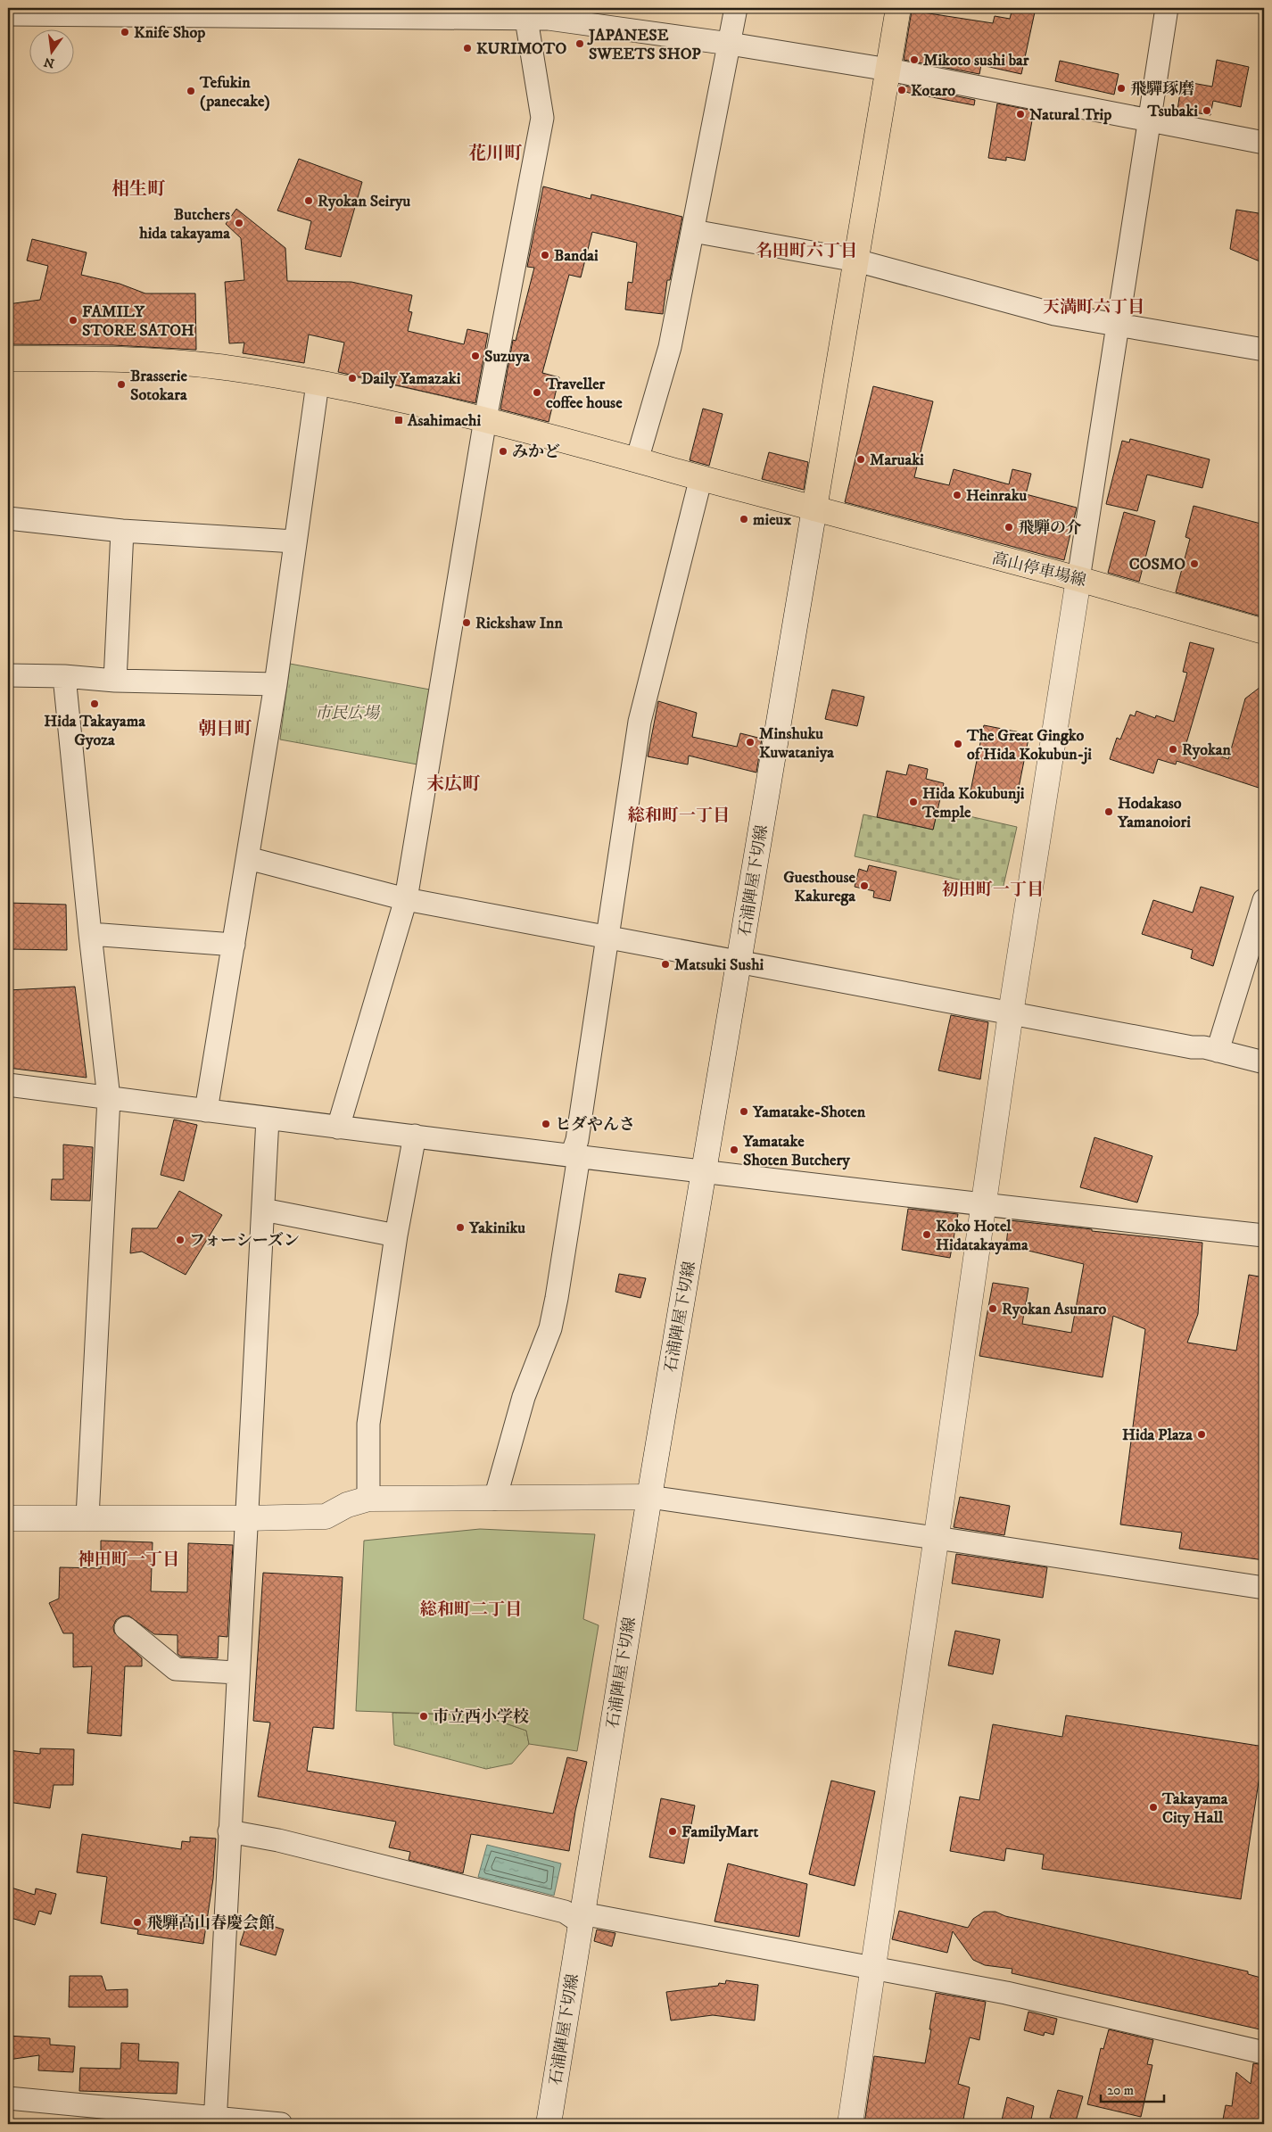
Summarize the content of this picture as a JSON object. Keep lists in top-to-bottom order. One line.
{"streets":{"main road":["高山停車場線"],"street":["石浦陣屋下切線"]},"crossings":[["高山停車場線","石浦陣屋下切線"]],"districts":["花川町","相生町","名田町六丁目","天満町六丁目","朝日町","末広町","総和町一丁目","初田町一丁目","神田町一丁目","総和町二丁目"],"parks":["市民広場"],"places":{"other":["Knife Shop","JAPANESE SWEETS SHOP","KURIMOTO","Mikoto sushi bar","飛驒琢磨","Kotaro","Tefukin (panecake)","Tsubaki","Natural Trip","Ryokan Seiryu","Butchers hida takayama","Bandai","FAMILY STORE SATOH","Suzuya","Daily Yamazaki","Brasserie Sotokara","Traveller coffee house","みかど","Maruaki","Heinraku","mieux","飛騨の介","COSMO","Rickshaw Inn","Hida Takayama Gyoza","Minshuku Kuwataniya","The Great Gingko of Hida Kokubun-ji","Ryokan","Hida Kokubunji Temple","Hodakaso Yamanoiori","Guesthouse Kakurega","Matsuki Sushi","Yamatake-Shoten","ヒダやんさ","Yamatake Shoten Butchery","Yakiniku","Koko Hotel Hidatakayama","フォーシーズン","Ryokan Asunaro","Hida Plaza","市立西小学校","Takayama City Hall","FamilyMart","飛騨高山春慶会館"],"transit":["Asahimachi"]},"scale_bar":"20 m","north":"bottom"}
